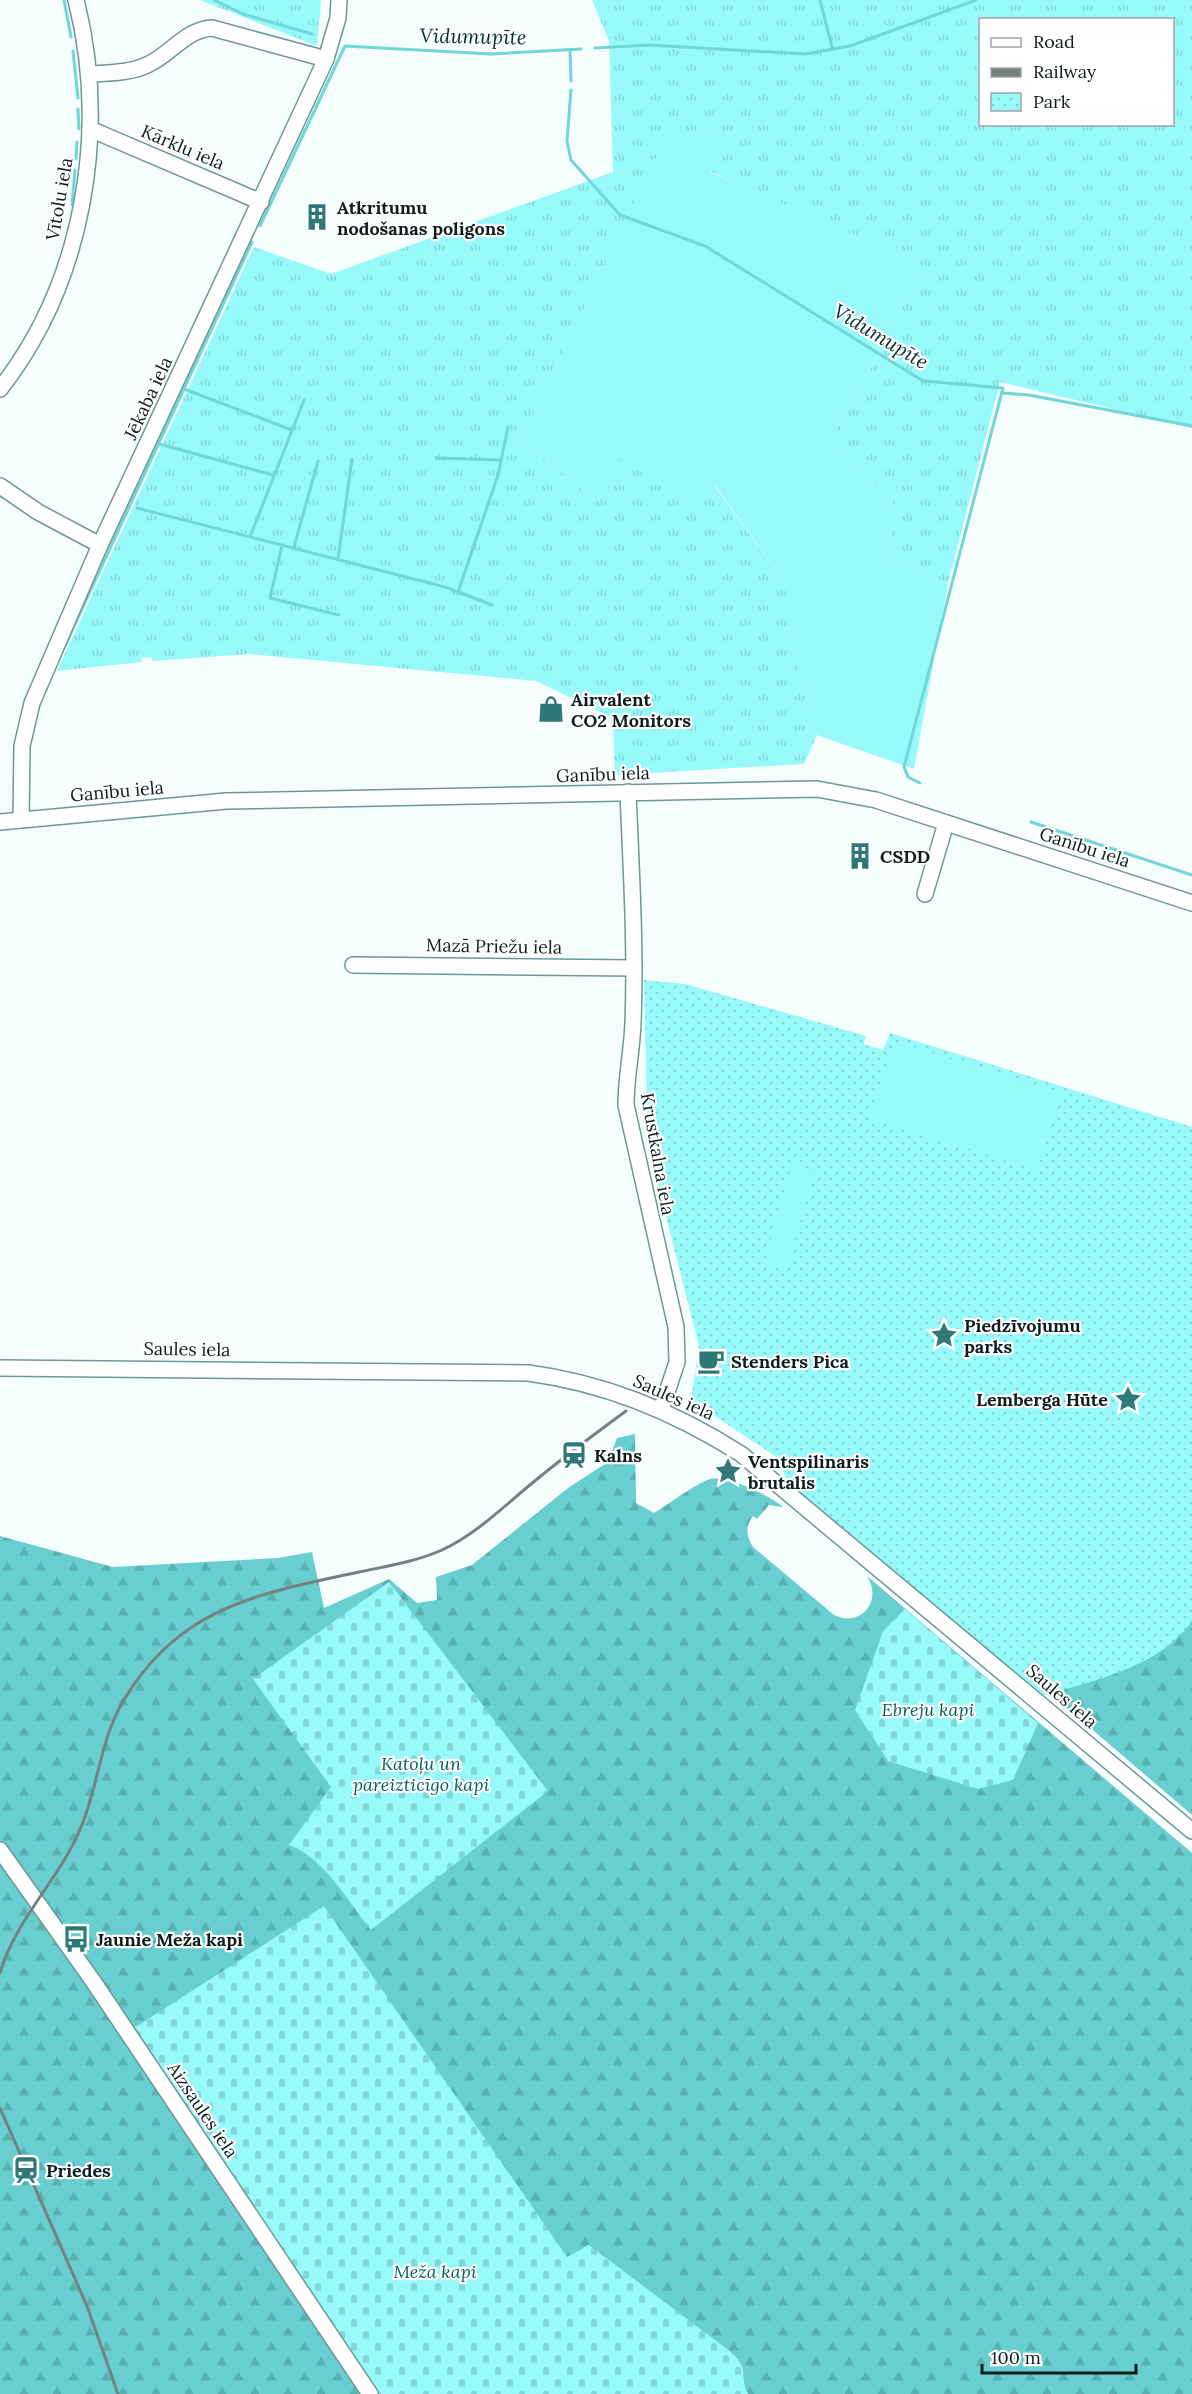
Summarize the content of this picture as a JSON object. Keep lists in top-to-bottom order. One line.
{"streets":{"street":["Kārklu iela","Vītolu iela","Jēkaba iela","Ganību iela","Mazā Priežu iela","Krustkalna iela","Saules iela","Aizsaules iela"]},"crossings":[["Kārklu iela","Vītolu iela"],["Kārklu iela","Jēkaba iela"],["Jēkaba iela","Ganību iela"],["Ganību iela","Krustkalna iela"],["Mazā Priežu iela","Krustkalna iela"],["Krustkalna iela","Saules iela"]],"water":["Vidumupīte"],"parks":["Ebreju kapi","Katoļu un pareizticīgo kapi","Meža kapi"],"places":{"building":["Atkritumu nodošanas poligons","CSDD"],"shop":["Airvalent CO2 Monitors"],"place":["Piedzīvojumu parks","Lemberga Hūte","Ventspilinaris brutalis"],"cafe":["Stenders Pica"],"station":["Kalns","Priedes"],"bus stop":["Jaunie Meža kapi"]},"legend":["Road","Railway","Park"],"scale_bar":"100 m"}
